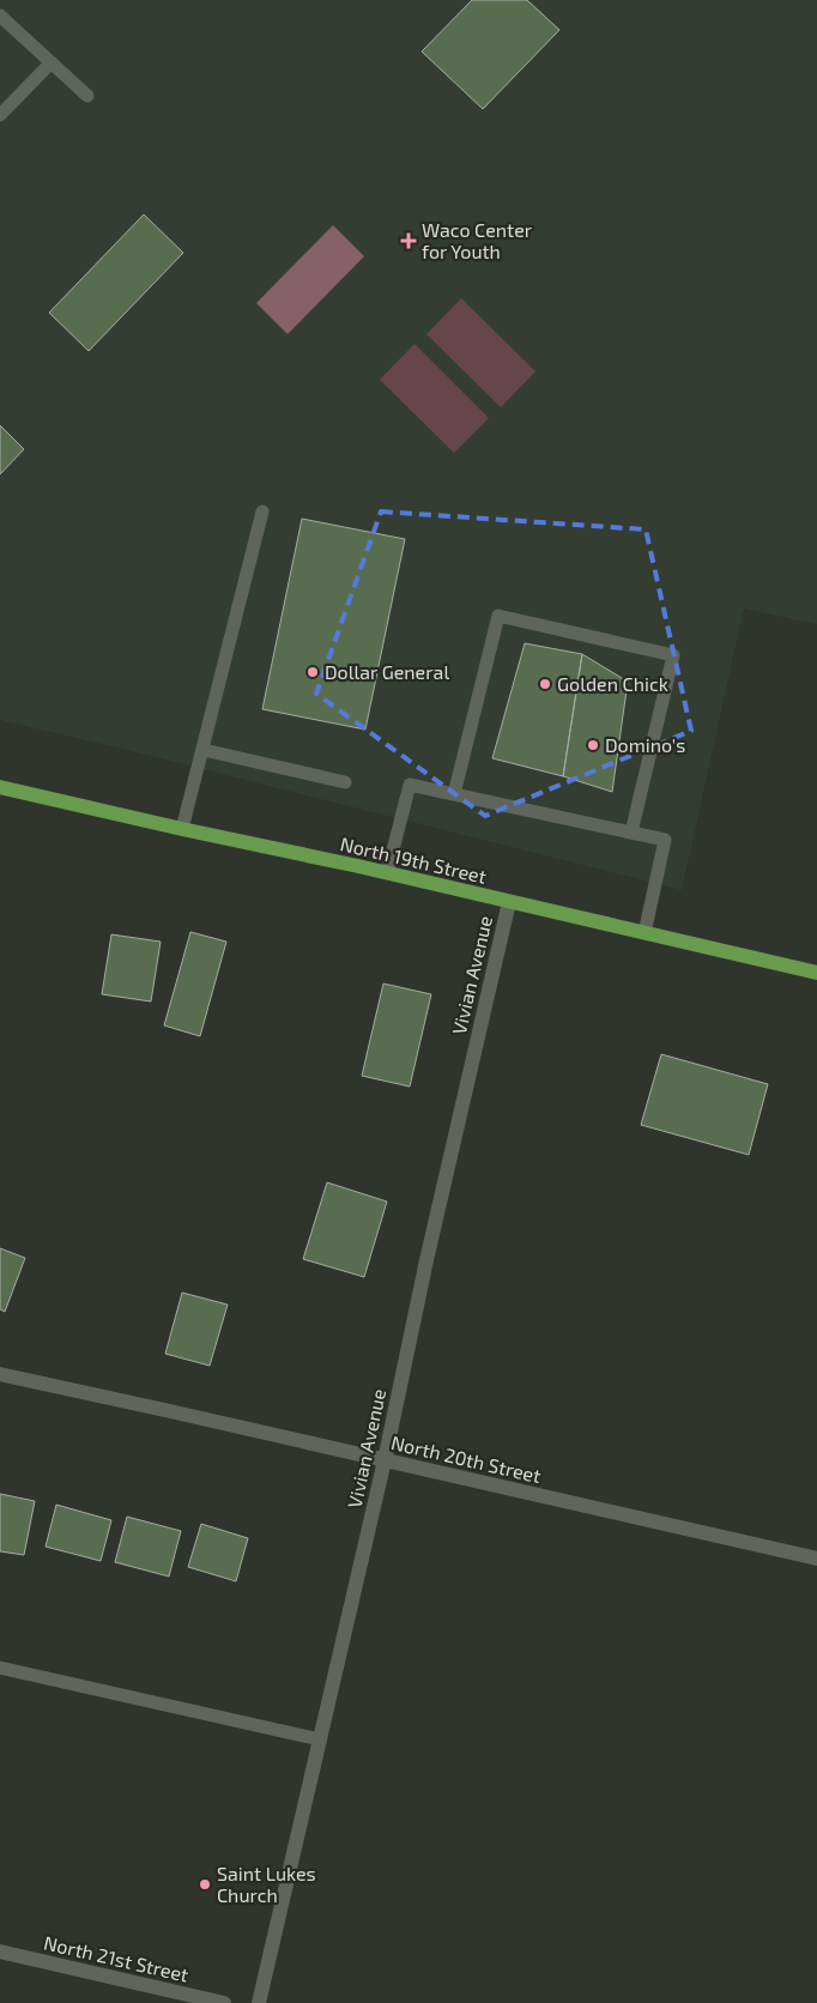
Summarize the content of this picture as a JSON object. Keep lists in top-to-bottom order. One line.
{"streets":{"main road":["North 19th Street"],"street":["Vivian Avenue","North 20th Street","North 21st Street"]},"crossings":[["North 19th Street","Vivian Avenue"],["Vivian Avenue","North 20th Street"]],"places":{"health":["Waco Center for Youth"],"other":["Dollar General","Golden Chick","Domino's","Saint Lukes Church"]}}
